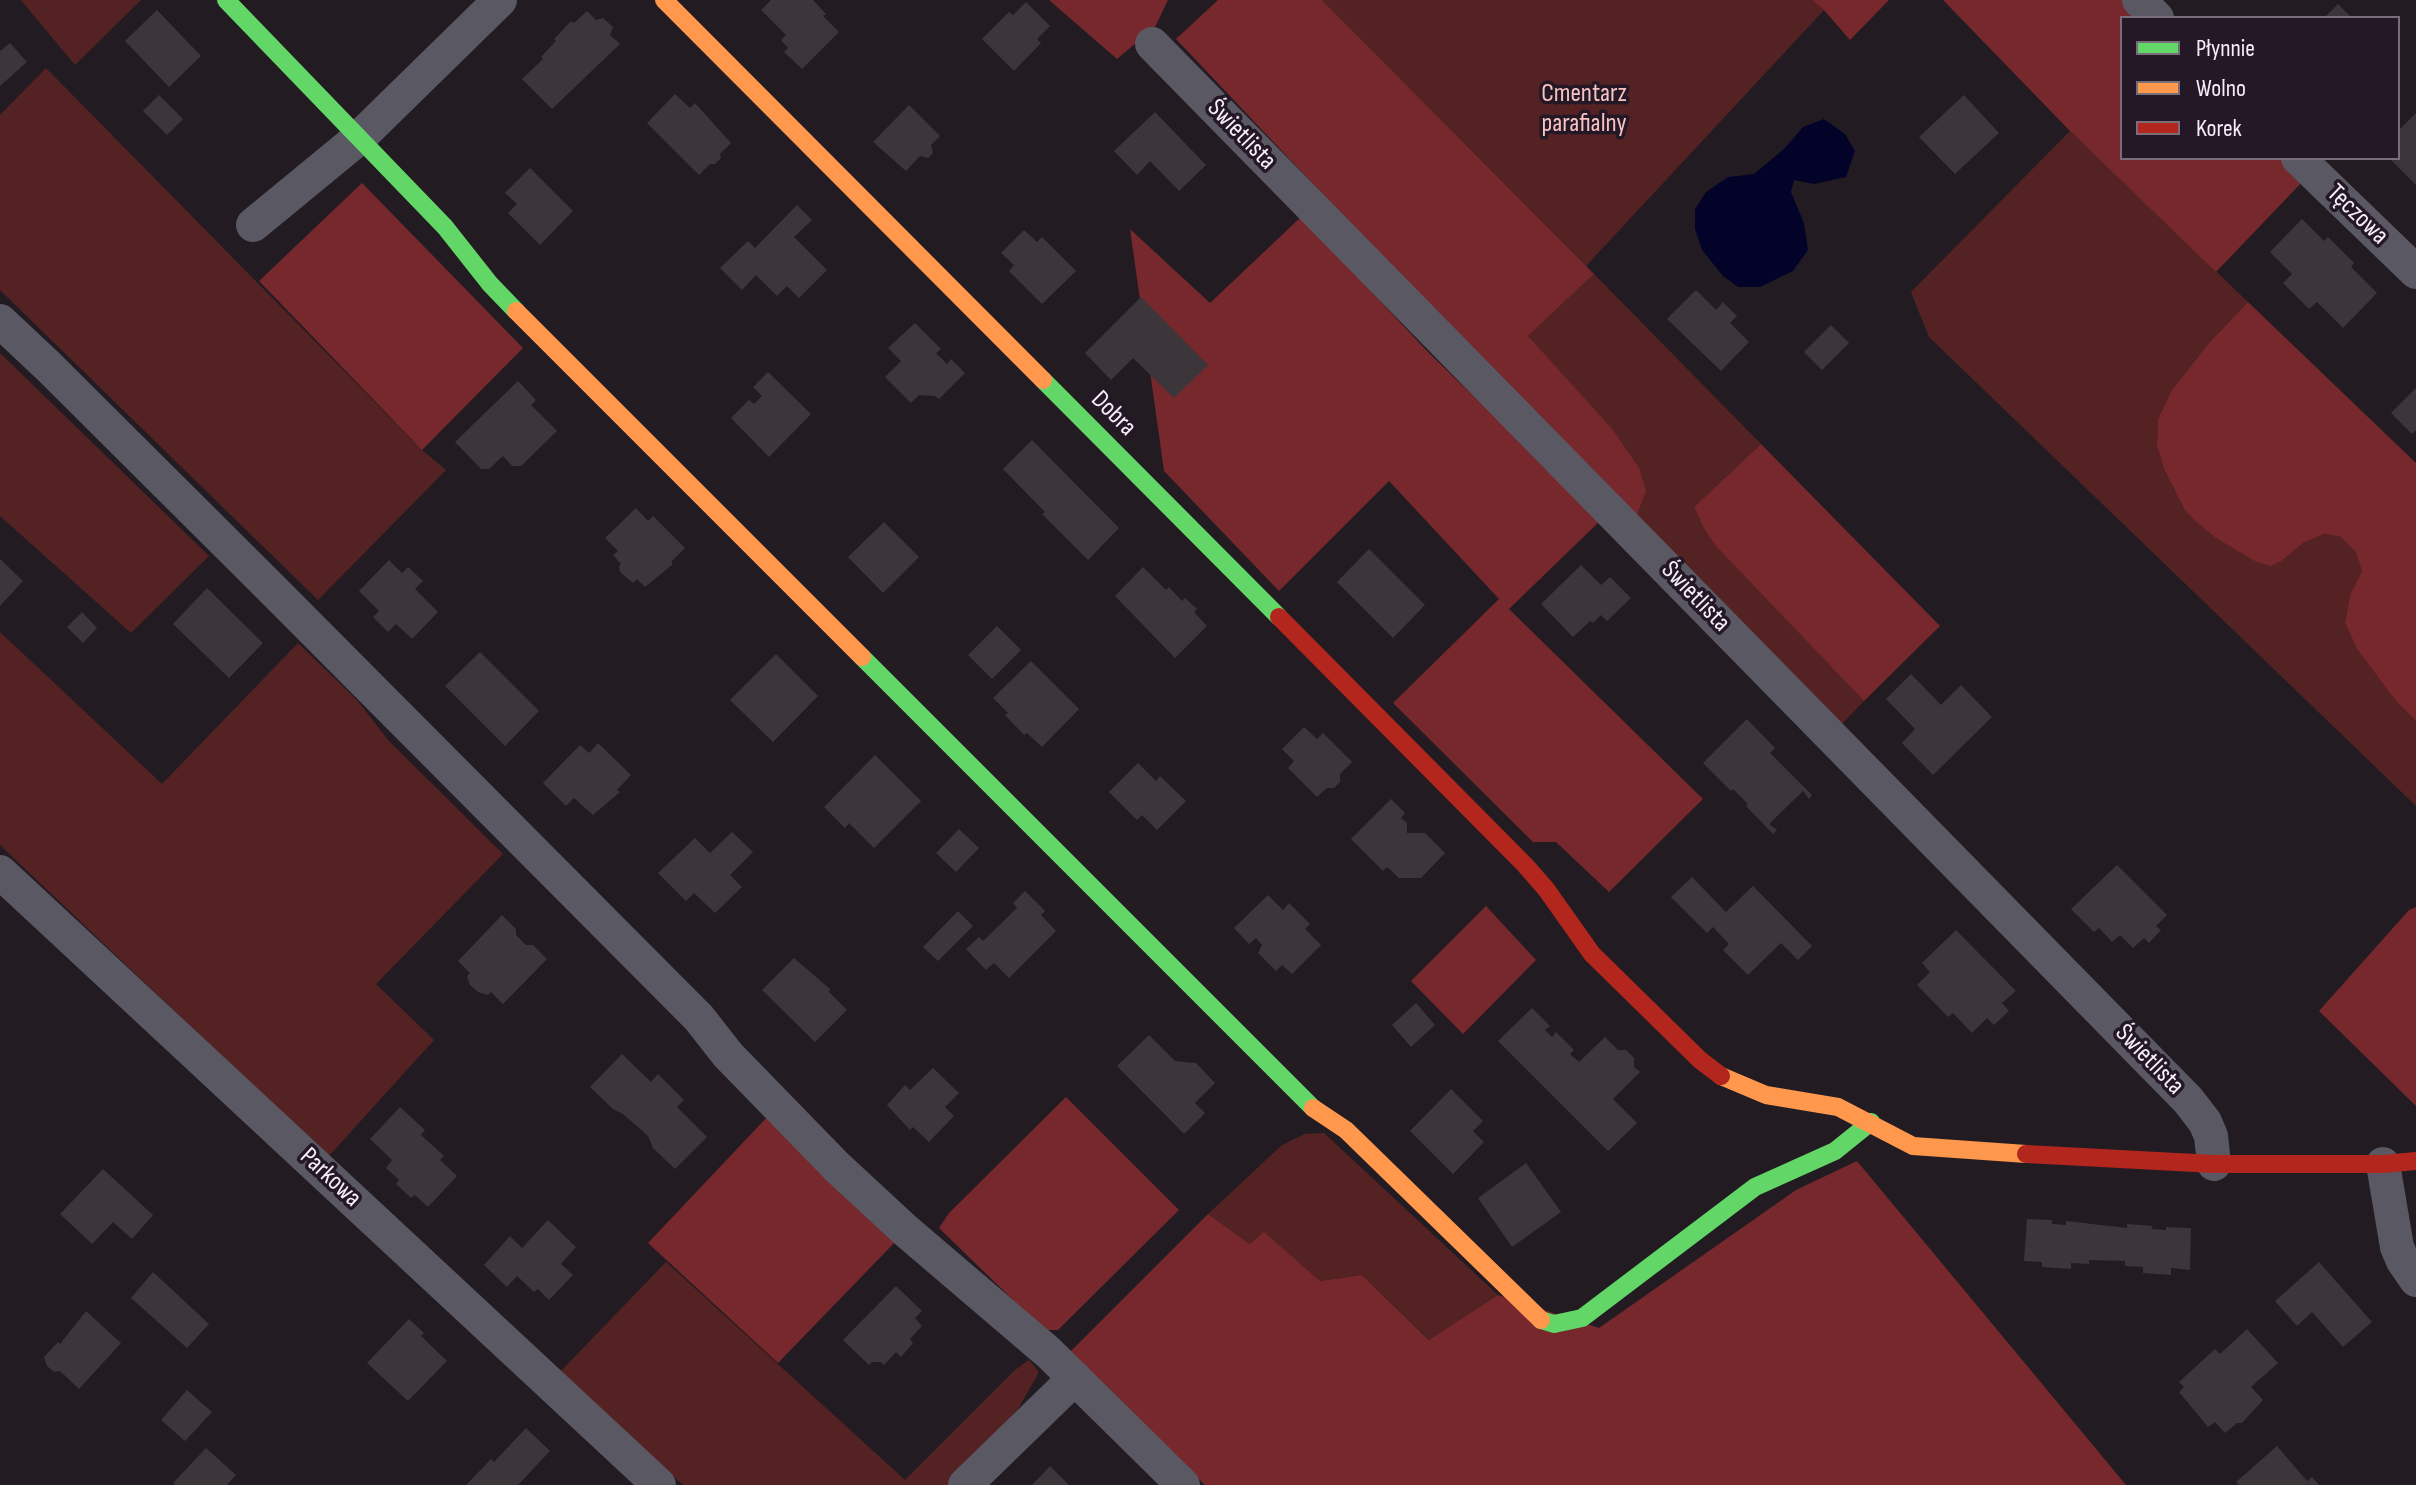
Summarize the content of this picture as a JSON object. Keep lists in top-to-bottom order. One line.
{"streets":{"street":["Świetlista","Tęczowa","Dobra","Parkowa"]},"crossings":[["Świetlista","Dobra"]],"parks":["Cmentarz parafialny"],"legend":["Płynnie","Wolno","Korek"]}
